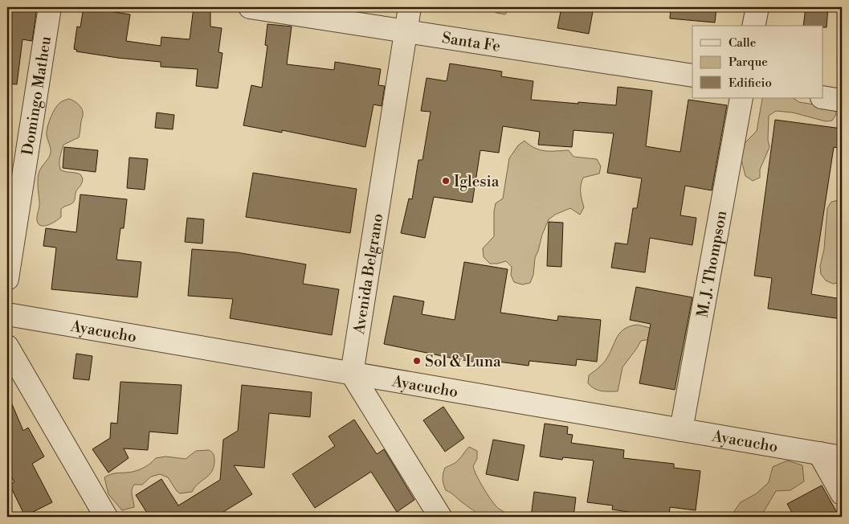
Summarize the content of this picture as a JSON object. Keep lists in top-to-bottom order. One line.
{"streets":{"street":["Santa Fe","Domingo Matheu","M. J. Thompson","Avenida Belgrano","Ayacucho"]},"crossings":[["Santa Fe","Avenida Belgrano"],["M. J. Thompson","Ayacucho"],["Avenida Belgrano","Ayacucho"]],"places":["Iglesia","Sol & Luna"],"legend":["Calle","Parque","Edificio"]}
